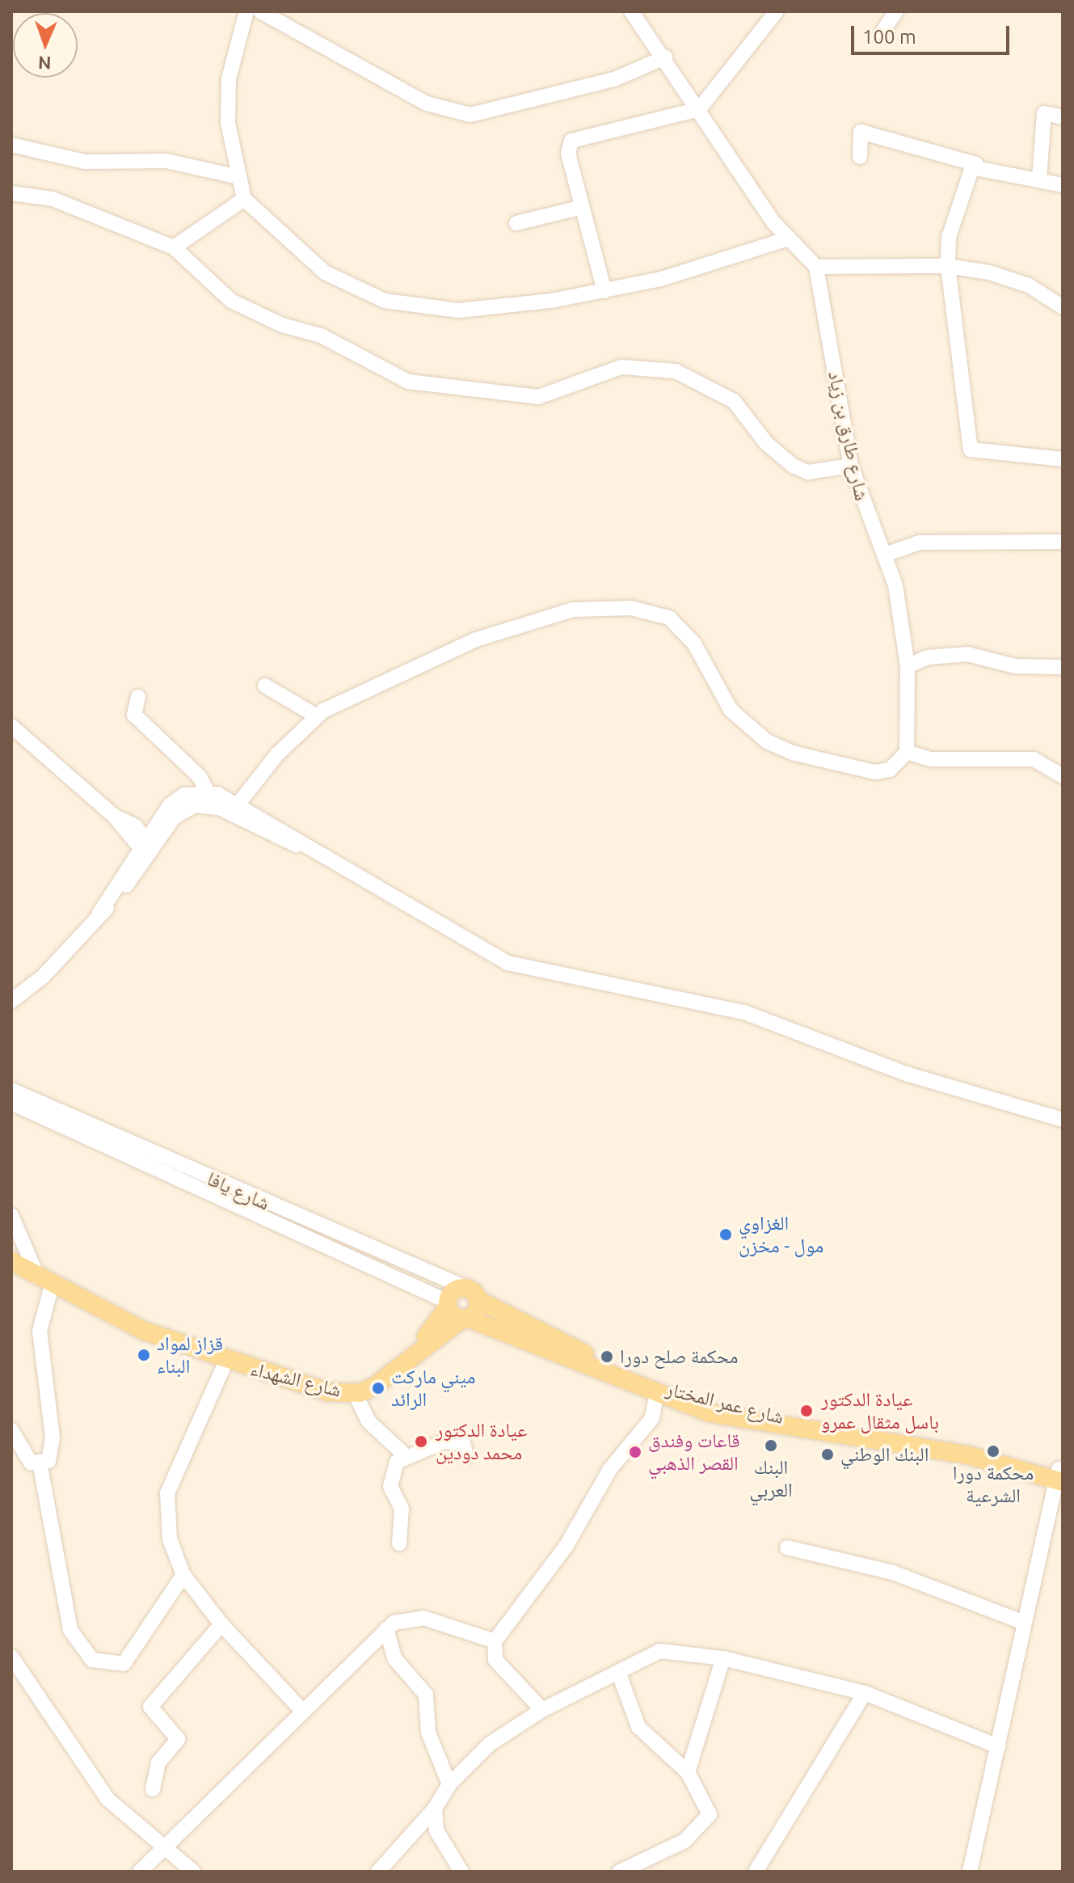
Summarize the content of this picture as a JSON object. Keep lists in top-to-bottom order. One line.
{"streets":{"main road":["شارع الشهداء","شارع عمر المختار"],"street":["شارع طارق بن زياد","شارع يافا"]},"crossings":[["شارع يافا","شارع الشهداء"],["شارع يافا","شارع عمر المختار"],["شارع الشهداء","شارع عمر المختار"]],"places":["الغزاوي مول - مخزن","قزاز لمواد البناء","محكمة صلح دورا","ميني ماركت الرائد","عيادة الدكتور باسل مثقال عمرو","عيادة الدكتور محمد دودين","البنك العربي","محكمة دورا الشرعية","قاعات وفندق القصر الذهبي","البنك الوطني"],"scale_bar":"100 m","north":"bottom"}
